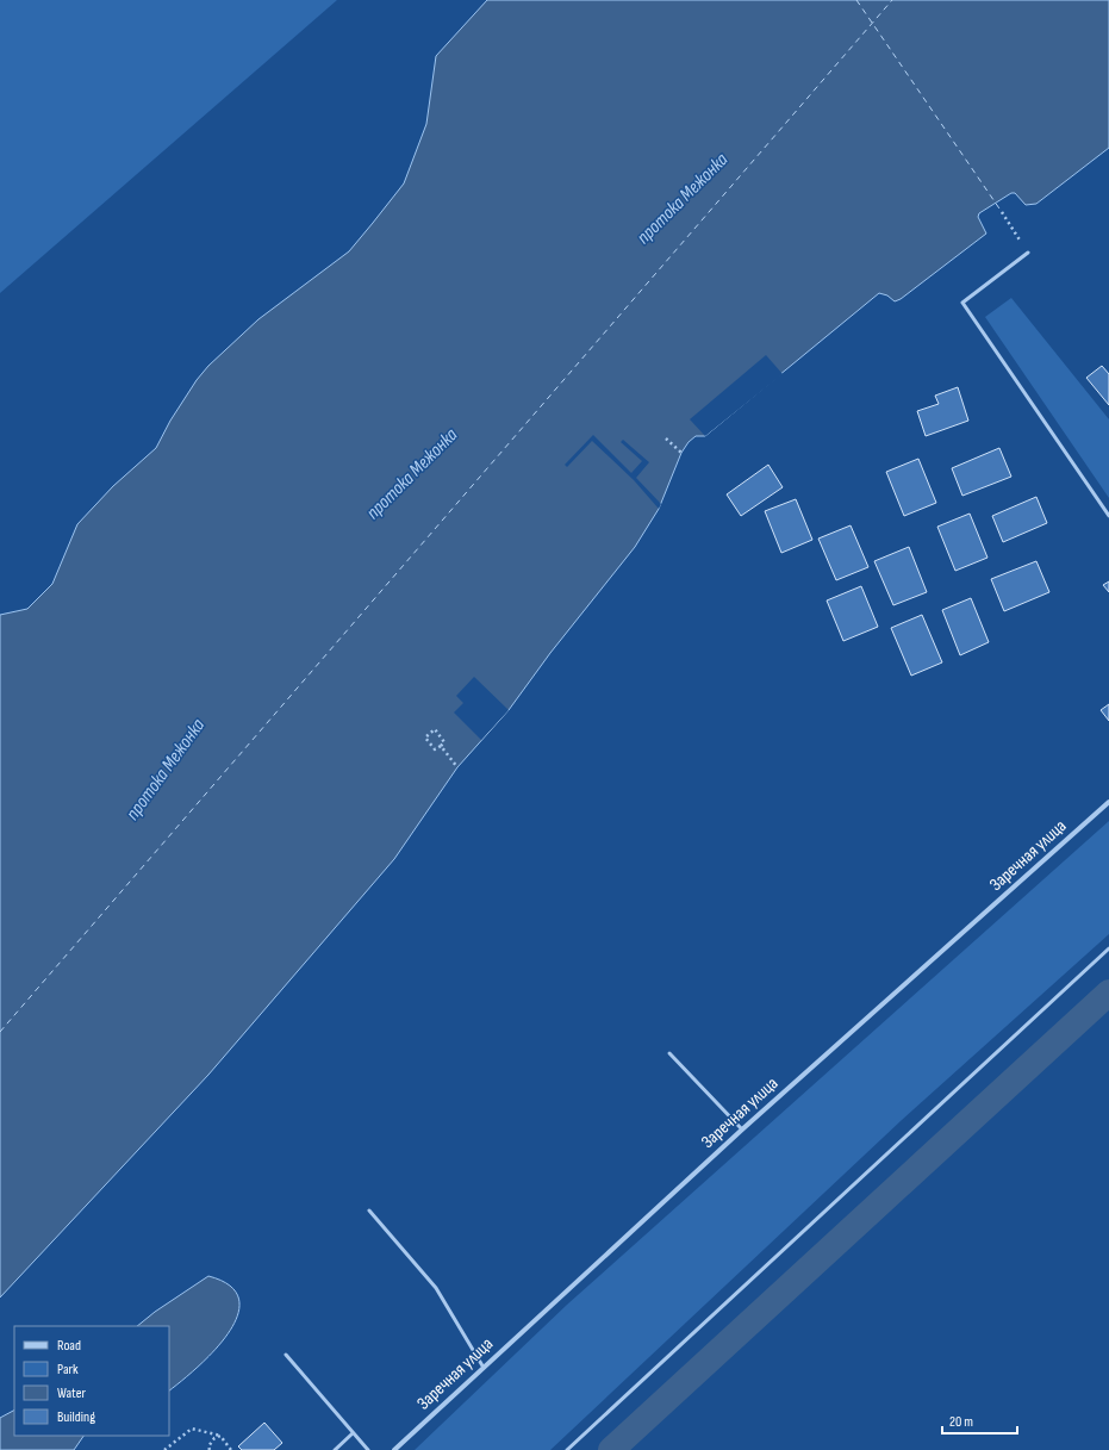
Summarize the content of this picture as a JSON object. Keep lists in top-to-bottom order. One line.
{"streets":{"street":["Заречная улица"]},"water":["протока Межонка"],"legend":["Road","Park","Water","Building"],"scale_bar":"20 m"}
